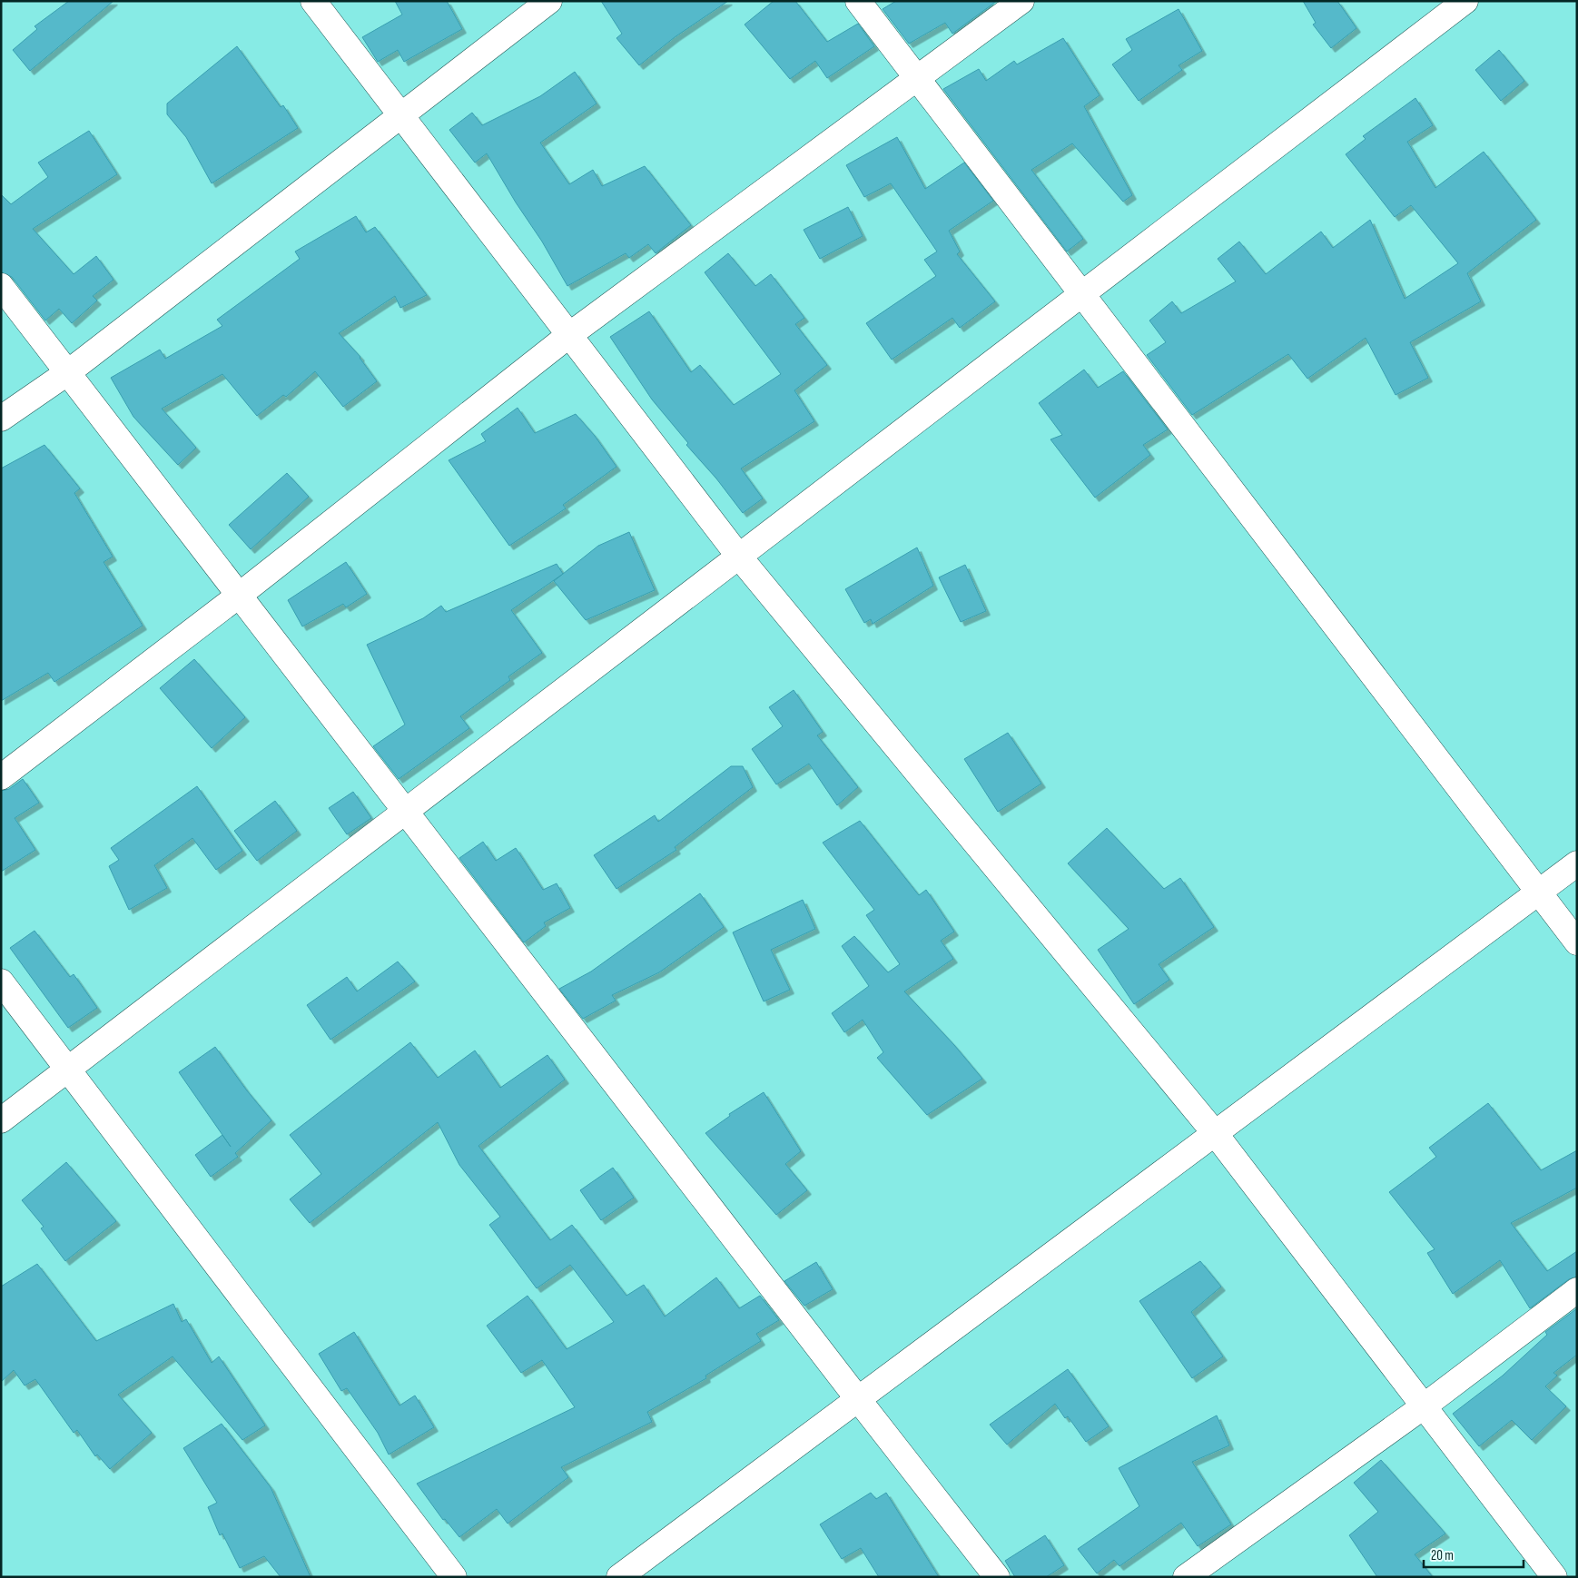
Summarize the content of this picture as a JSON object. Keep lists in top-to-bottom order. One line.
{"scale_bar":"20 m"}
